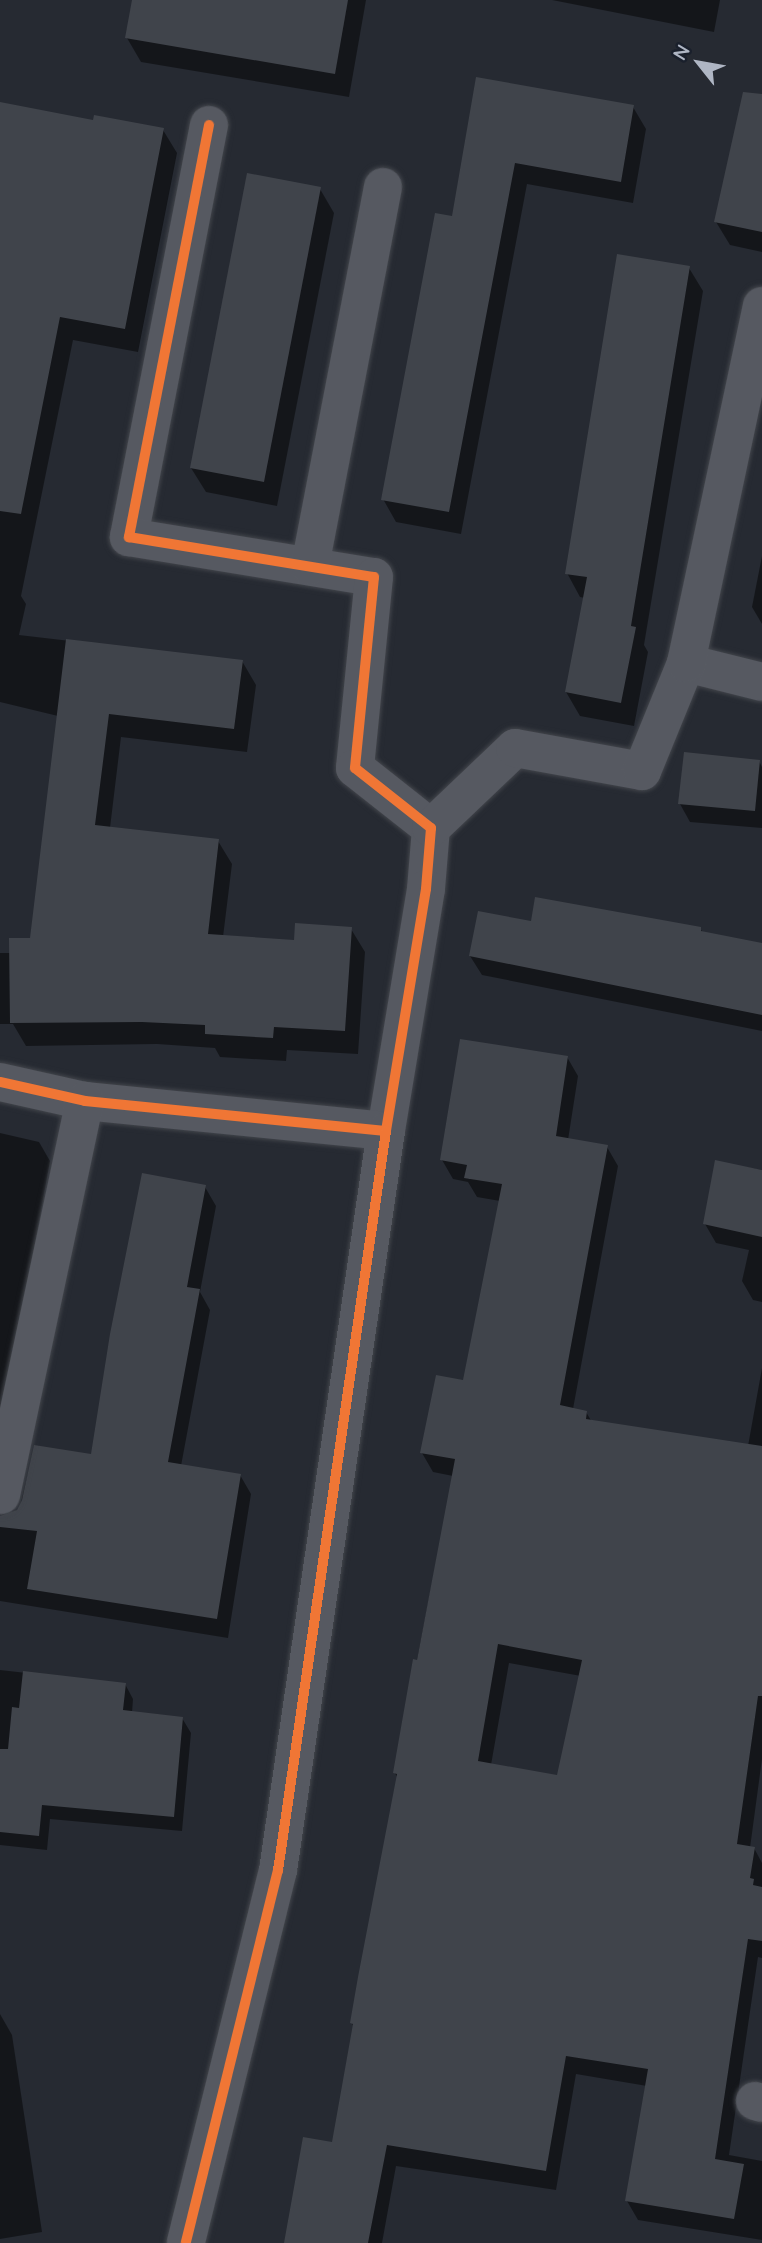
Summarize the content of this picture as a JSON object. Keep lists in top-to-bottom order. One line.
{"north":"top left"}
